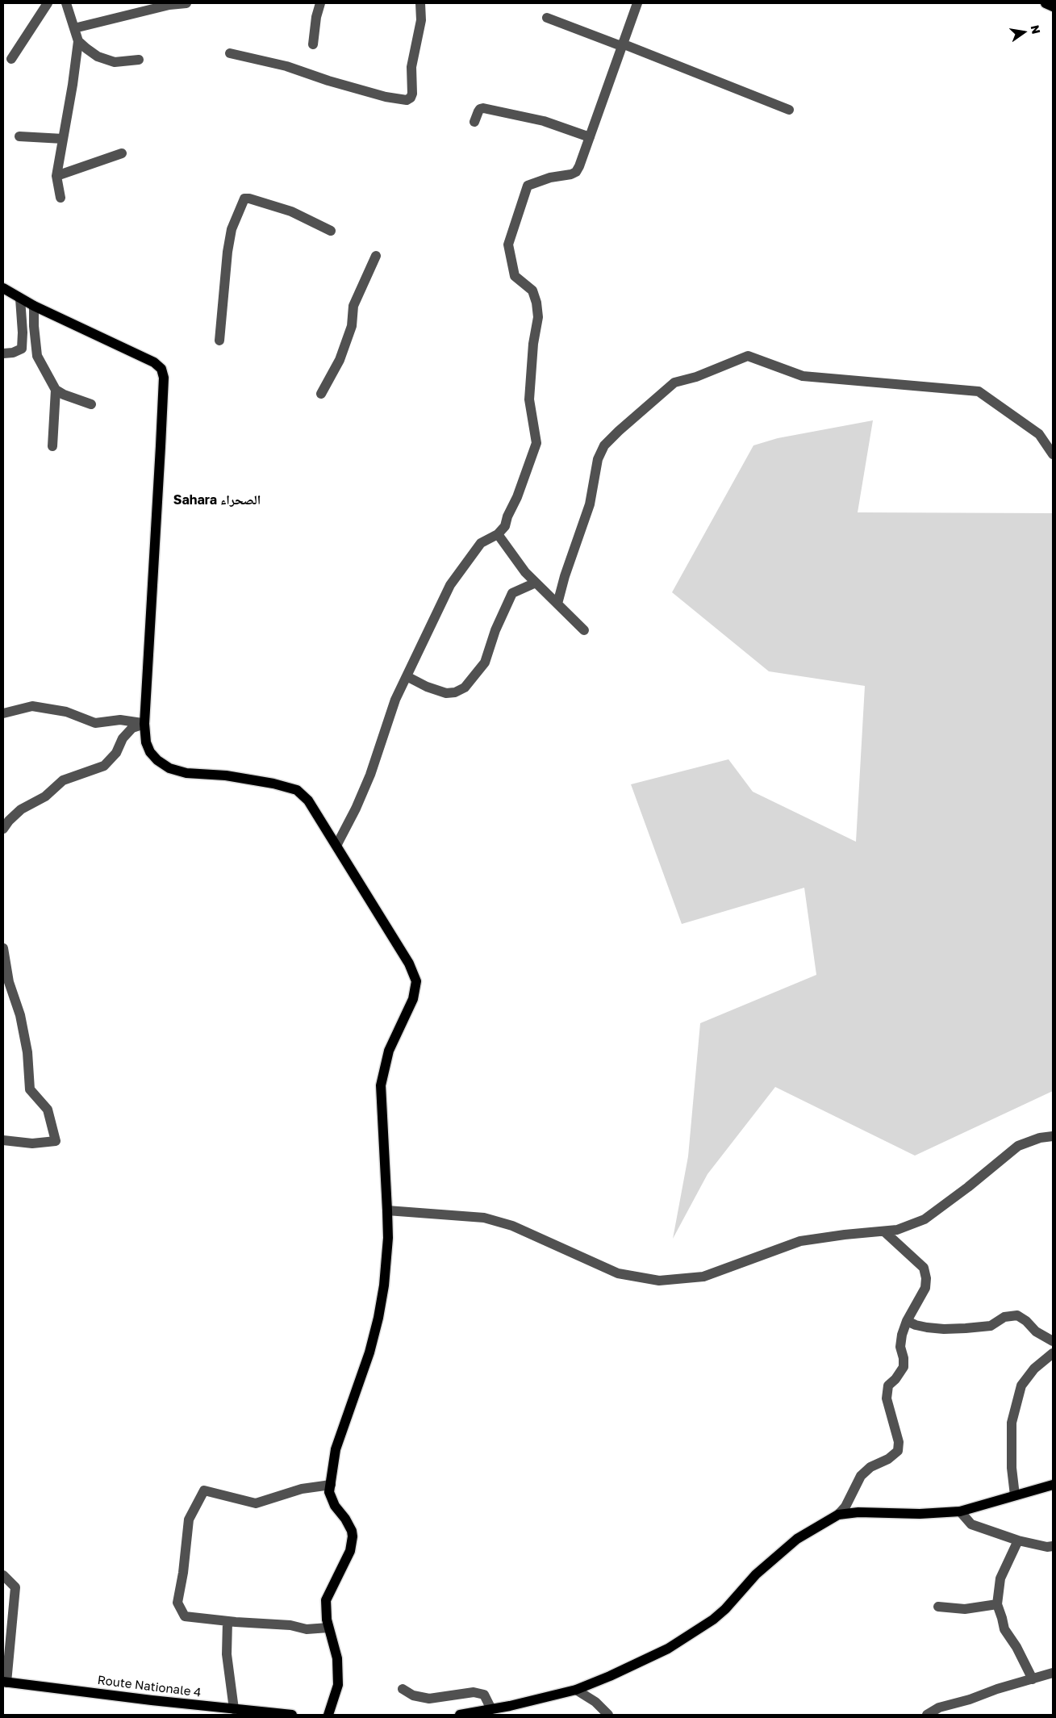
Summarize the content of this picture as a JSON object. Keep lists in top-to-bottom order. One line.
{"streets":{"main road":["Route Nationale 4"]},"districts":["Sahara الصحراء"],"north":"right"}
